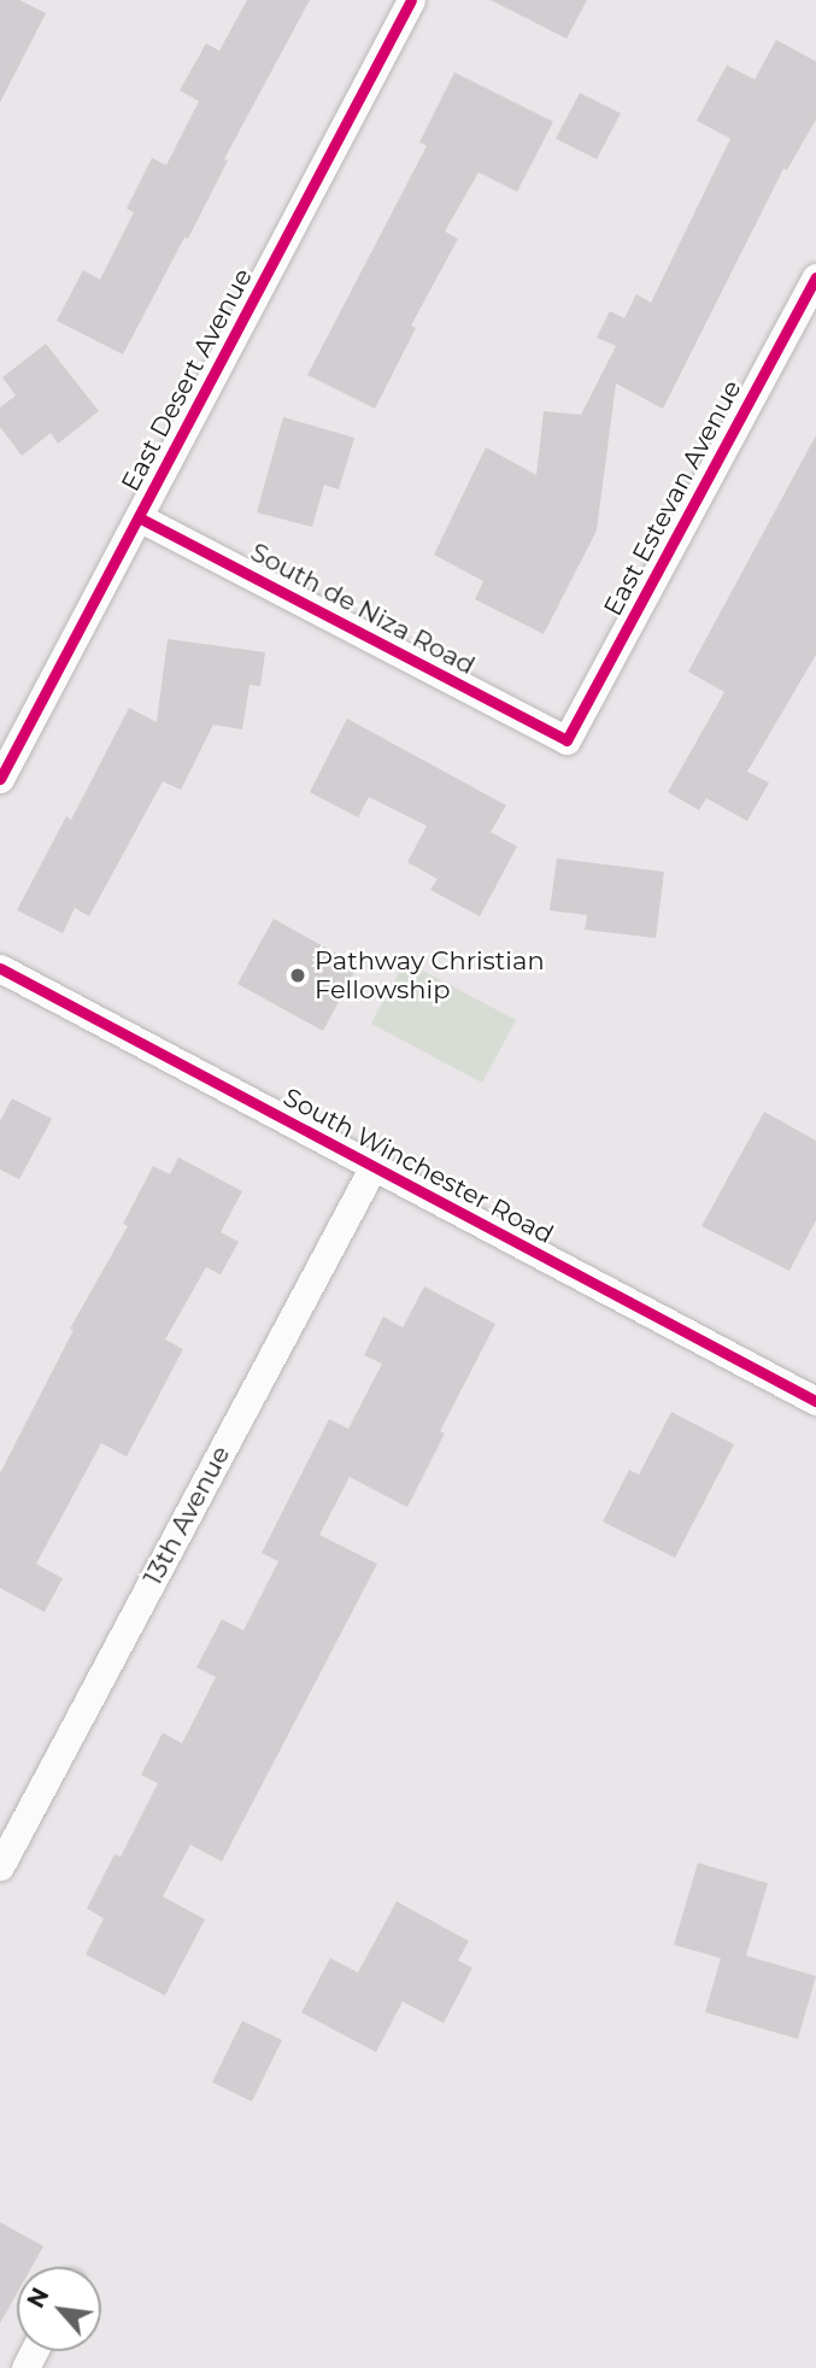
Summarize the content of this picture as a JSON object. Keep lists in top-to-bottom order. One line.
{"streets":{"street":["East Desert Avenue","East Estevan Avenue","South de Niza Road","South Winchester Road","13th Avenue"]},"crossings":[["East Desert Avenue","South de Niza Road"],["East Estevan Avenue","South de Niza Road"],["South Winchester Road","13th Avenue"]],"places":["Pathway Christian Fellowship"],"north":"top left"}
